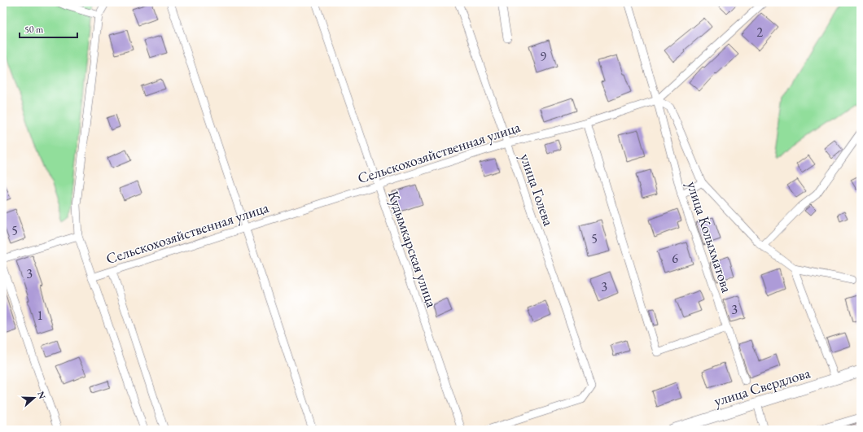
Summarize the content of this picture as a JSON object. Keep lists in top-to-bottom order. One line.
{"streets":{"main road":["улица Свердлова"],"street":["Сельскохозяйственная улица","улица Голева","улица Колыхматова","Кудымкарская улица"]},"crossings":[["Сельскохозяйственная улица","улица Голева"],["Сельскохозяйственная улица","улица Колыхматова"],["Сельскохозяйственная улица","Кудымкарская улица"]],"house_numbers":["2","9","5","5","6","3","3","3","1"],"scale_bar":"50 m","north":"right"}
